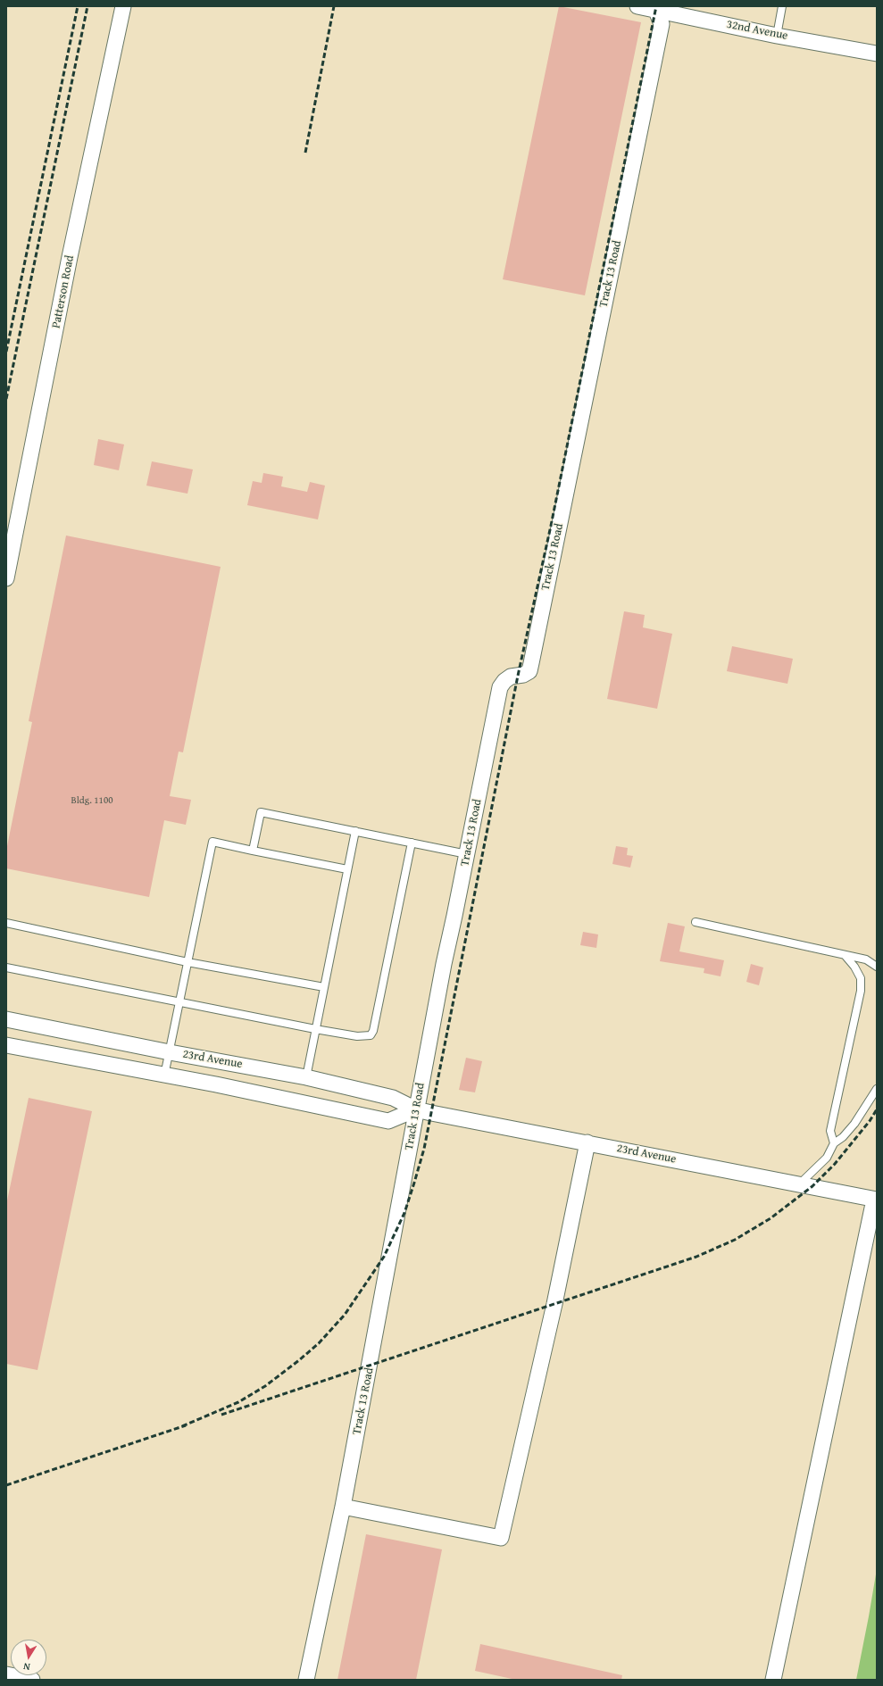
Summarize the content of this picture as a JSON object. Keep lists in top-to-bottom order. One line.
{"streets":{"street":["32nd Avenue","Track 13 Road","Patterson Road","23rd Avenue"]},"crossings":[["32nd Avenue","Track 13 Road"],["Track 13 Road","23rd Avenue"]],"house_numbers":["Bldg. 1100"],"north":"bottom"}
